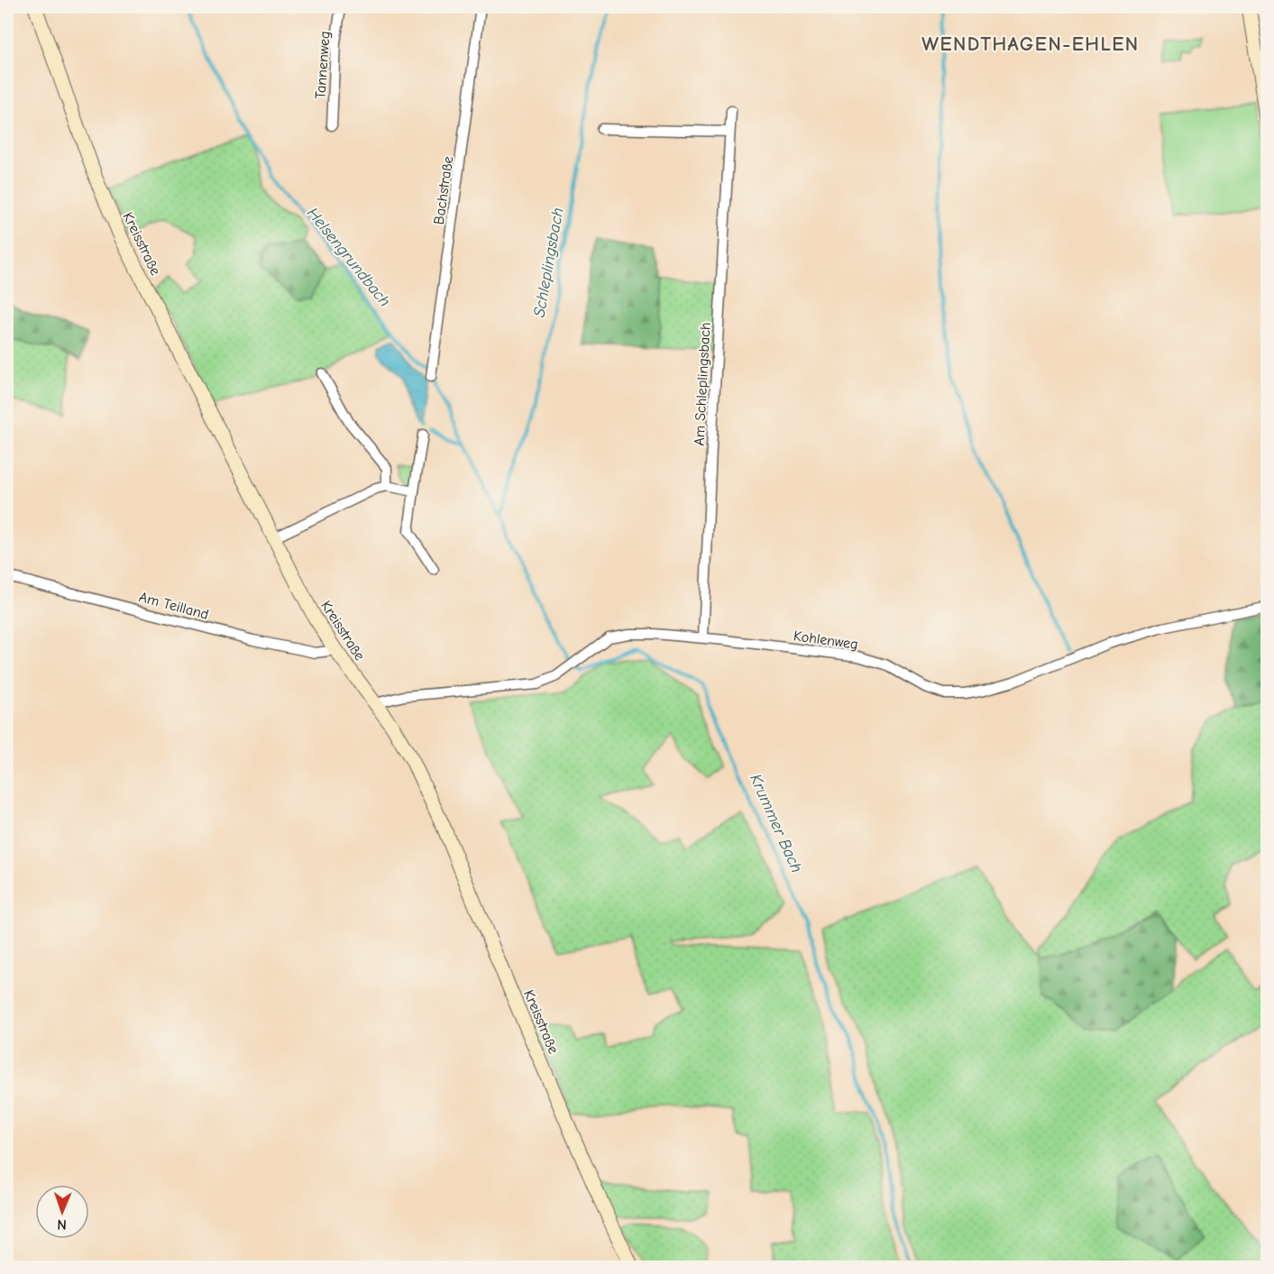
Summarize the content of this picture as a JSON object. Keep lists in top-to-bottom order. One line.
{"streets":{"street":["Tannenweg","Bachstraße","Kreisstraße","Am Schleplingsbach","Am Teilland","Kohlenweg"]},"crossings":[["Kreisstraße","Am Teilland"],["Kreisstraße","Kohlenweg"],["Am Schleplingsbach","Kohlenweg"]],"districts":["WENDTHAGEN-EHLEN"],"water":["Helsengrundbach","Schleplingsbach","Krummer Bach"],"north":"bottom"}
